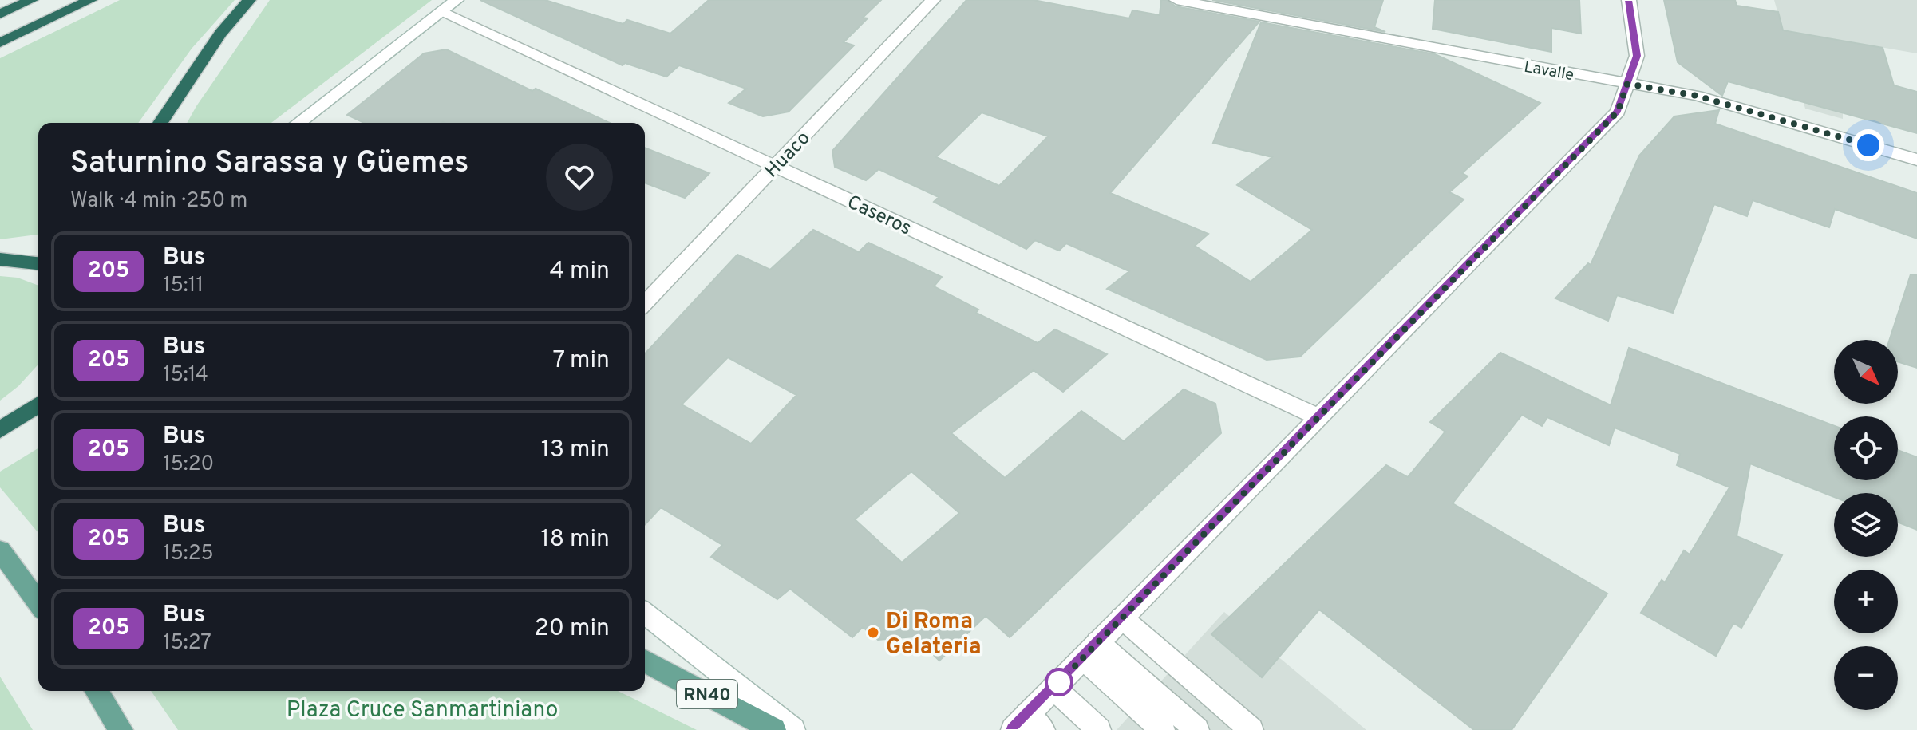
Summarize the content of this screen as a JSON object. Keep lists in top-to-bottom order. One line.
{"streets":{"main road":["RN40"],"street":["Lavalle","Huaco","Caseros"]},"crossings":[["Huaco","Caseros"]],"parks":["Plaza Cruce Sanmartiniano"],"places":["Di Roma Gelateria"],"lines":["bus line 205"],"north":"bottom right","page":{"heading":["Saturnino Sarassa y Güemes","Walk · 4 min · 250 m"],"list":[{"mark":"205","name":"Bus","note":"15:11","value":"4 min"},{"mark":"205","name":"Bus","note":"15:14","value":"7 min"},{"mark":"205","name":"Bus","note":"15:20","value":"13 min"},{"mark":"205","name":"Bus","note":"15:25","value":"18 min"},{"mark":"205","name":"Bus","note":"15:27","value":"20 min"}],"map_buttons":["+","−"]}}
